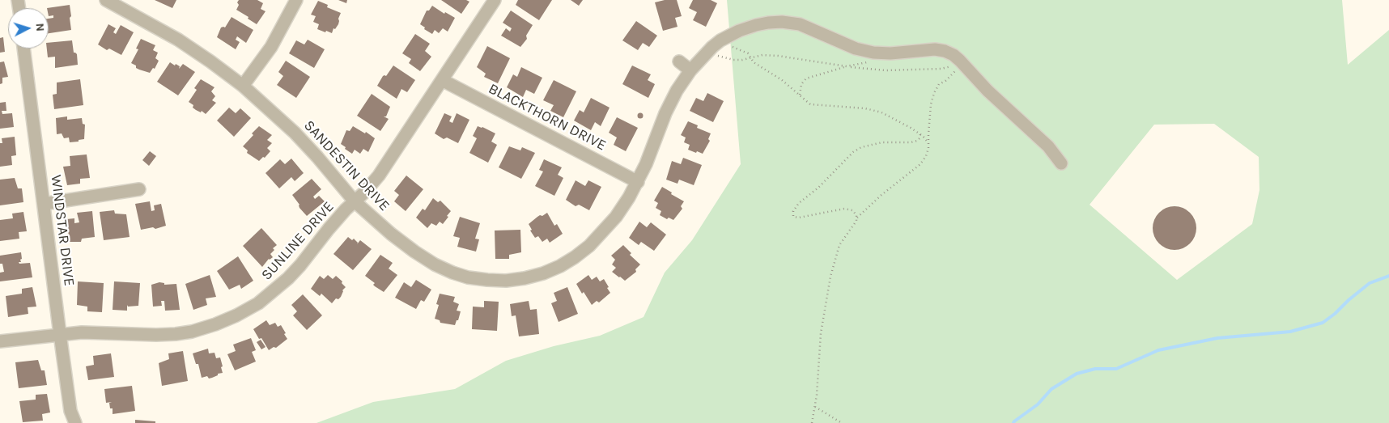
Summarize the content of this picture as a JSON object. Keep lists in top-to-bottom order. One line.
{"streets":{"street":["BLACKTHORN DRIVE","SANDESTIN DRIVE","WINDSTAR DRIVE","SUNLINE DRIVE"]},"crossings":[["BLACKTHORN DRIVE","SANDESTIN DRIVE"],["BLACKTHORN DRIVE","SUNLINE DRIVE"],["SANDESTIN DRIVE","SUNLINE DRIVE"],["WINDSTAR DRIVE","SUNLINE DRIVE"]],"north":"right"}
